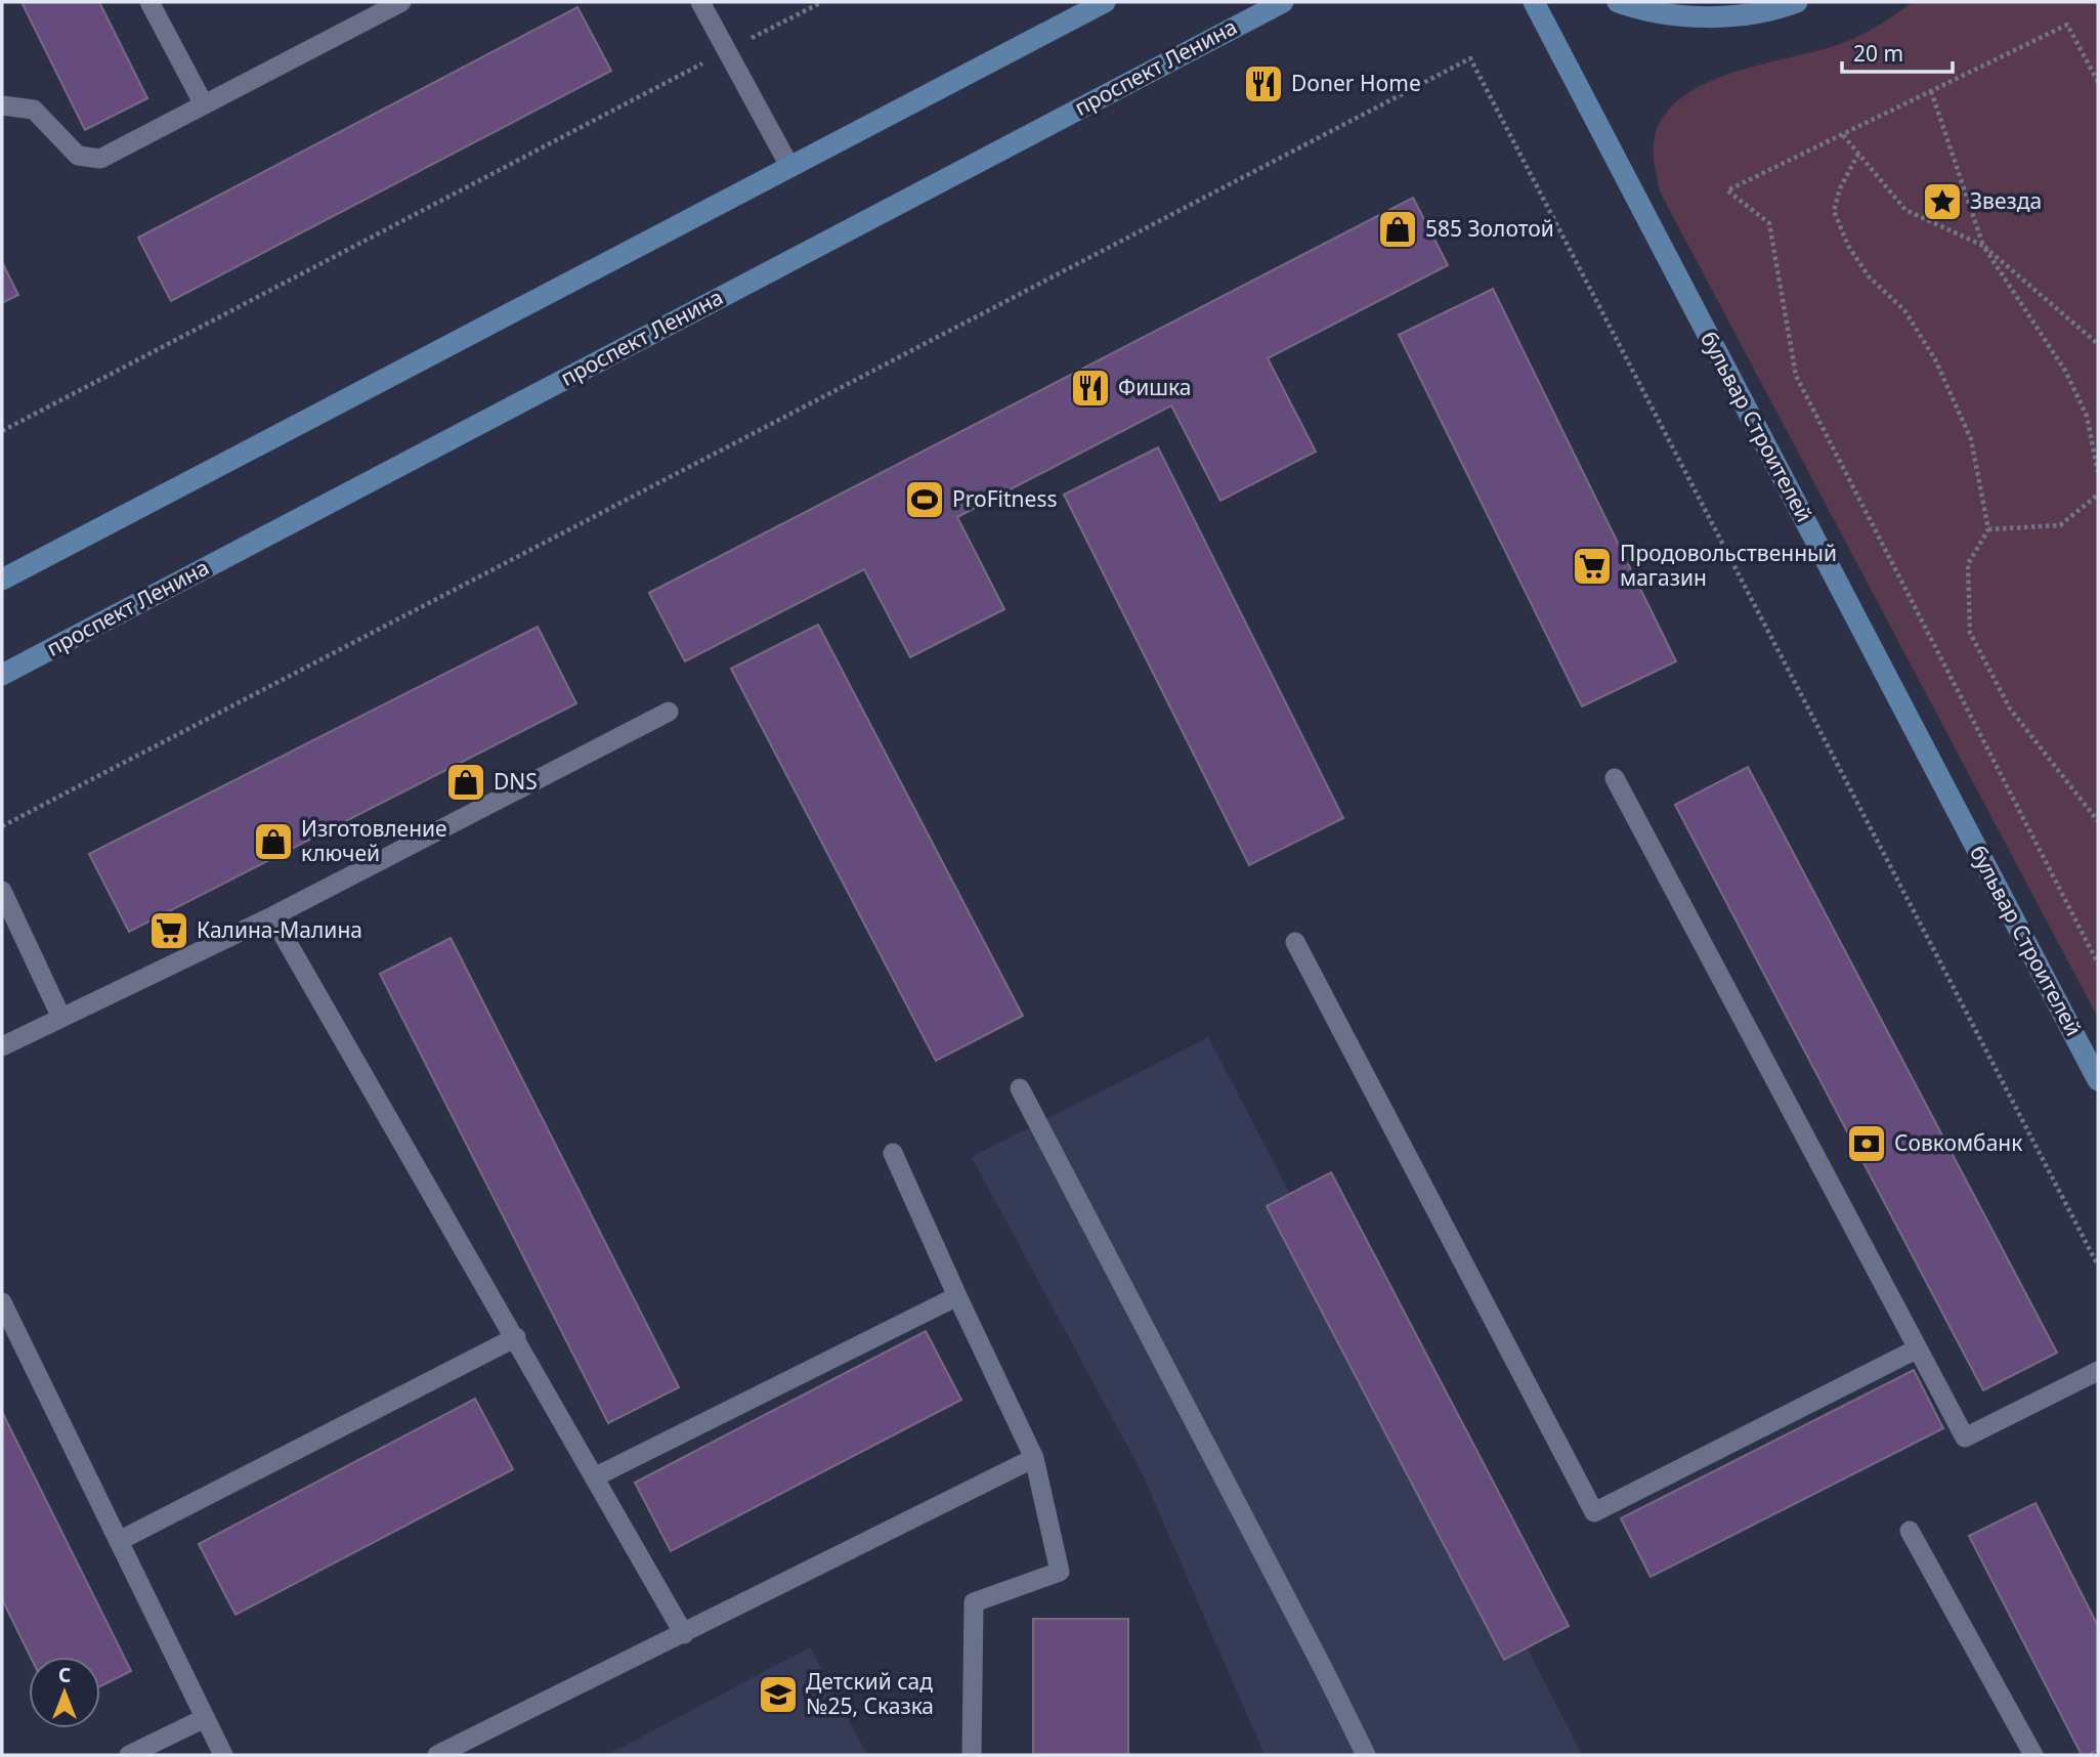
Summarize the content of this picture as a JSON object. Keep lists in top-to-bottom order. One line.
{"streets":{"main road":["проспект Ленина","бульвар Строителей"]},"places":{"restaurant":["Doner Home","Фишка"],"place":["Звезда"],"shop":["585 Золотой","DNS","Изготовление ключей"],"sports":["ProFitness"],"supermarket":["Продовольственный магазин","Калина-Малина"],"bank":["Совкомбанк"],"school or university":["Детский сад №25, Сказка"]},"scale_bar":"20 m","north":"top"}
